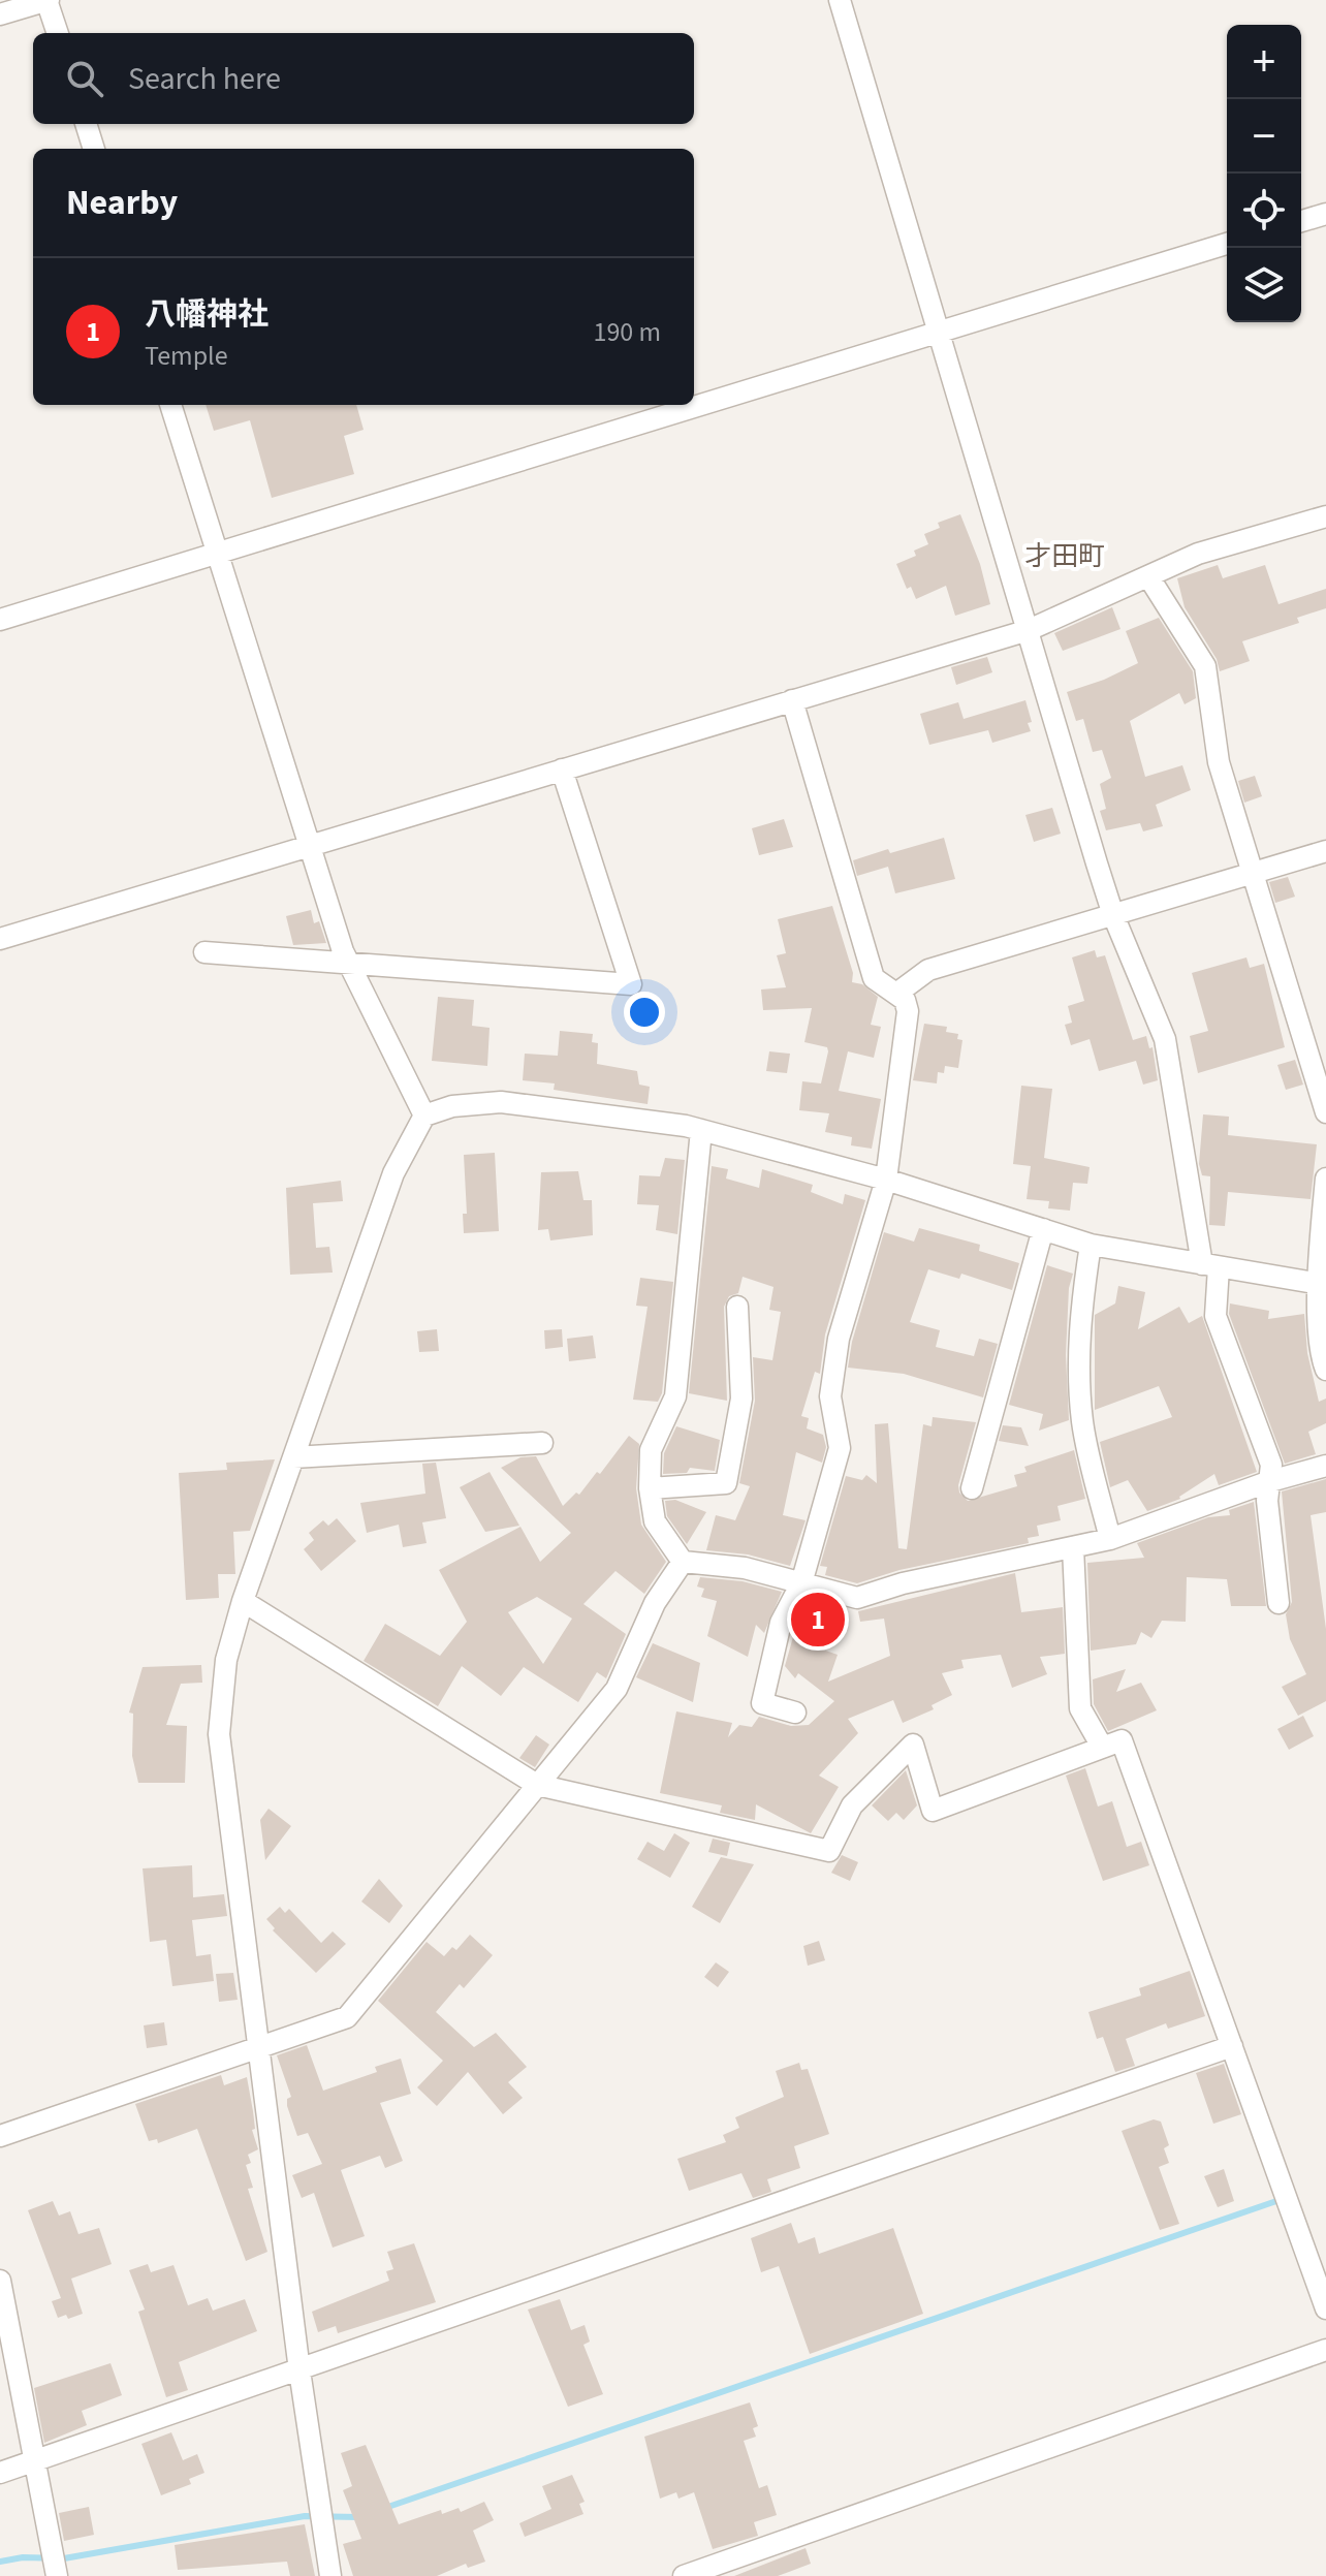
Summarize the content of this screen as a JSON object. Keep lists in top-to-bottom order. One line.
{"districts":["才田町"],"page":{"map_buttons":["+","−"],"search":"Search here","heading":"Nearby","list":[{"mark":"1","name":"八幡神社","note":"Temple","value":"190 m"}],"pins":"1"}}
